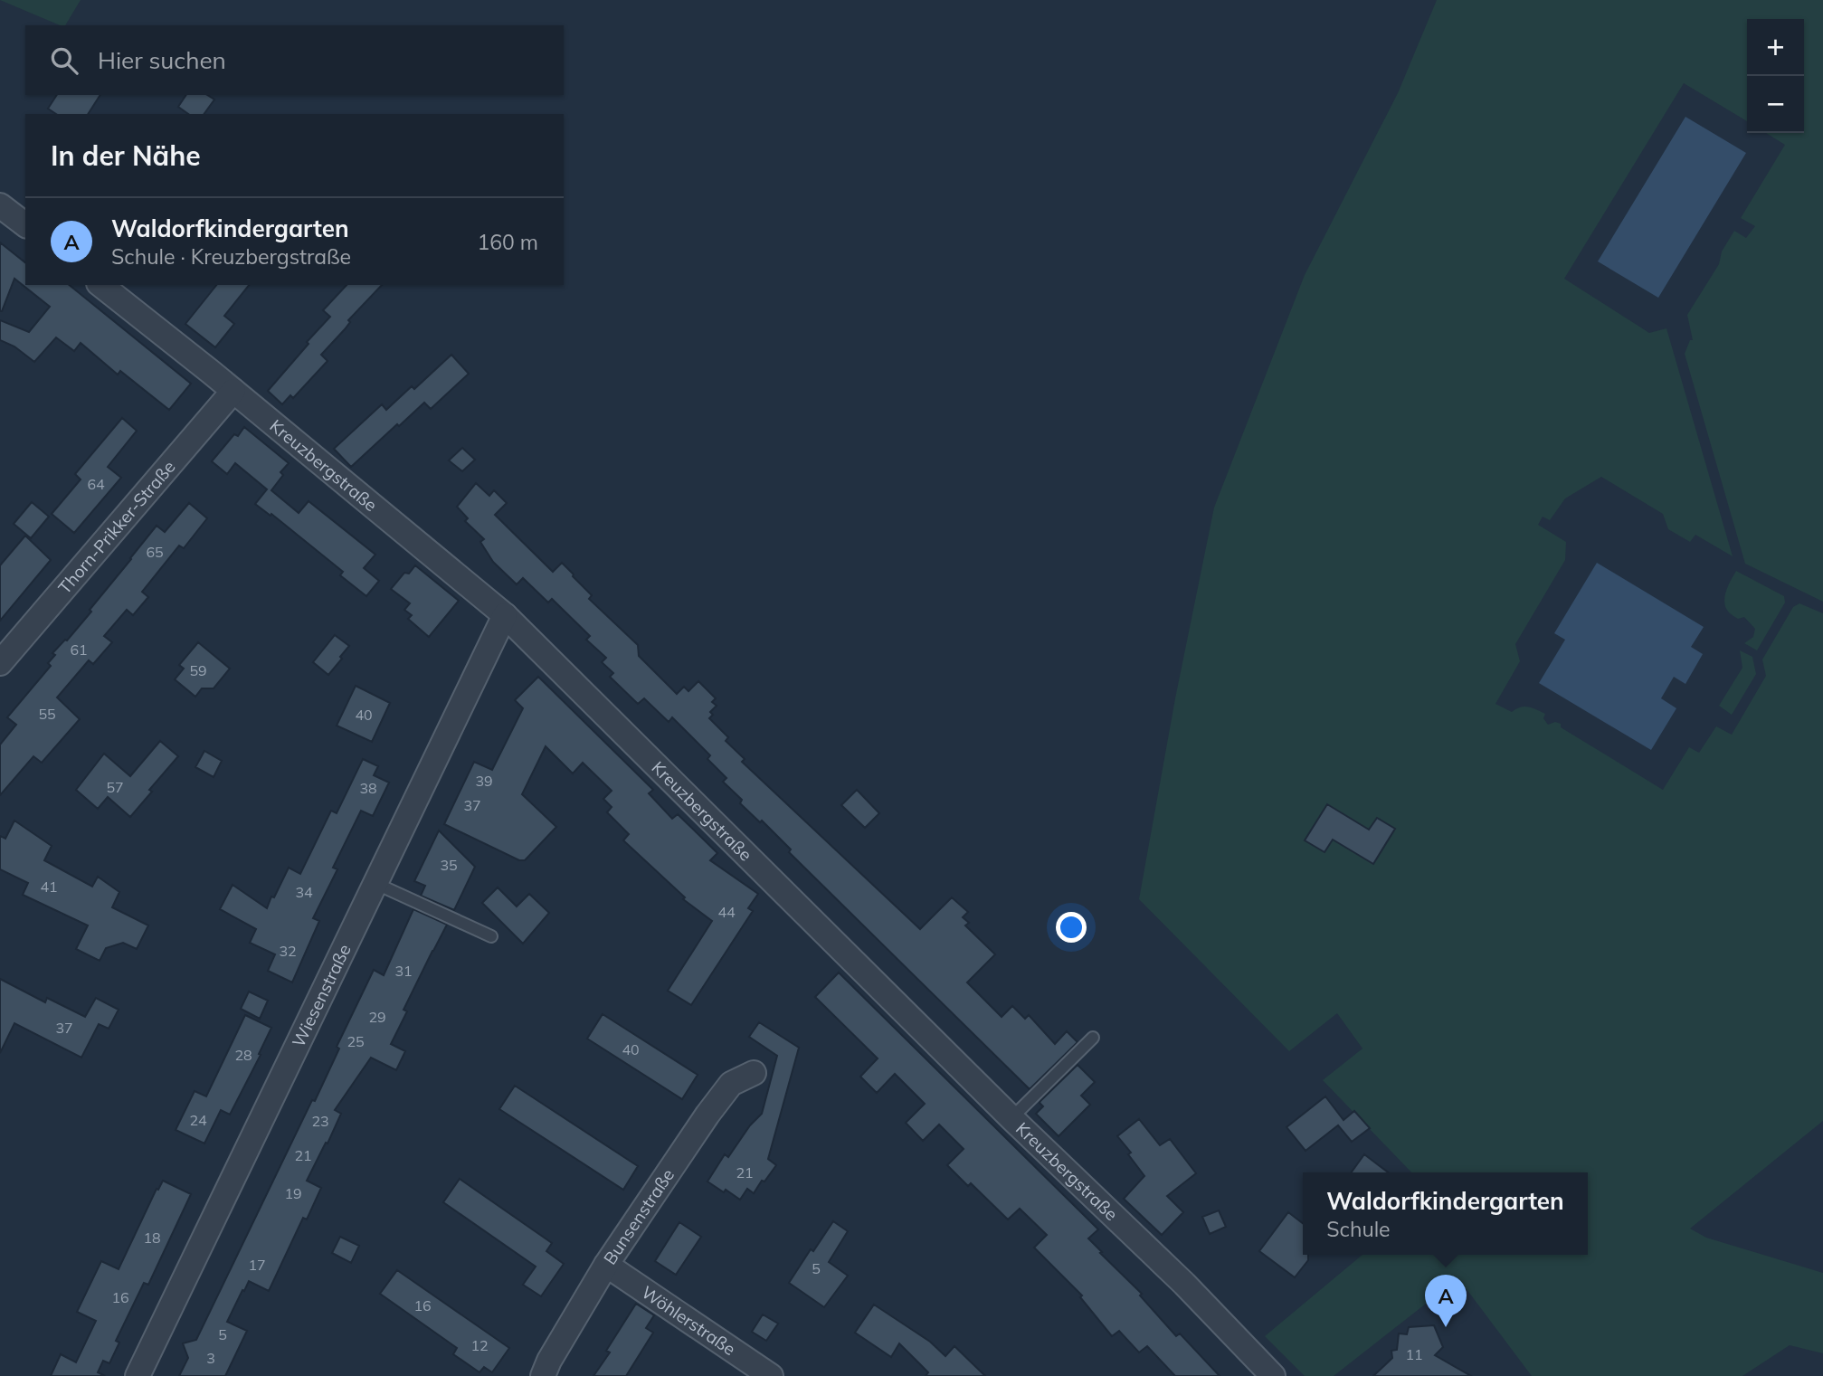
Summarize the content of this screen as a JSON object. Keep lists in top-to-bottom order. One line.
{"streets":{"street":["Kreuzbergstraße","Thorn-Prikker-Straße","Wiesenstraße","Bunsenstraße","Wöhlerstraße"]},"crossings":[["Kreuzbergstraße","Thorn-Prikker-Straße"],["Kreuzbergstraße","Wiesenstraße"],["Bunsenstraße","Wöhlerstraße"]],"house_numbers":["64","65","61","59","55","40","39","57","38","37","35","41","34","44","32","31","29","37","25","40","28","24","23","21","21","19","18","17","5","16","16","5","12","11","3"],"page":{"map_buttons":["+","−"],"search":"Hier suchen","heading":"In der Nähe","list":[{"mark":"A","name":"Waldorfkindergarten","note":"Schule · Kreuzbergstraße","value":"160 m"}],"popup":["Waldorfkindergarten","Schule"],"pins":"A"}}
